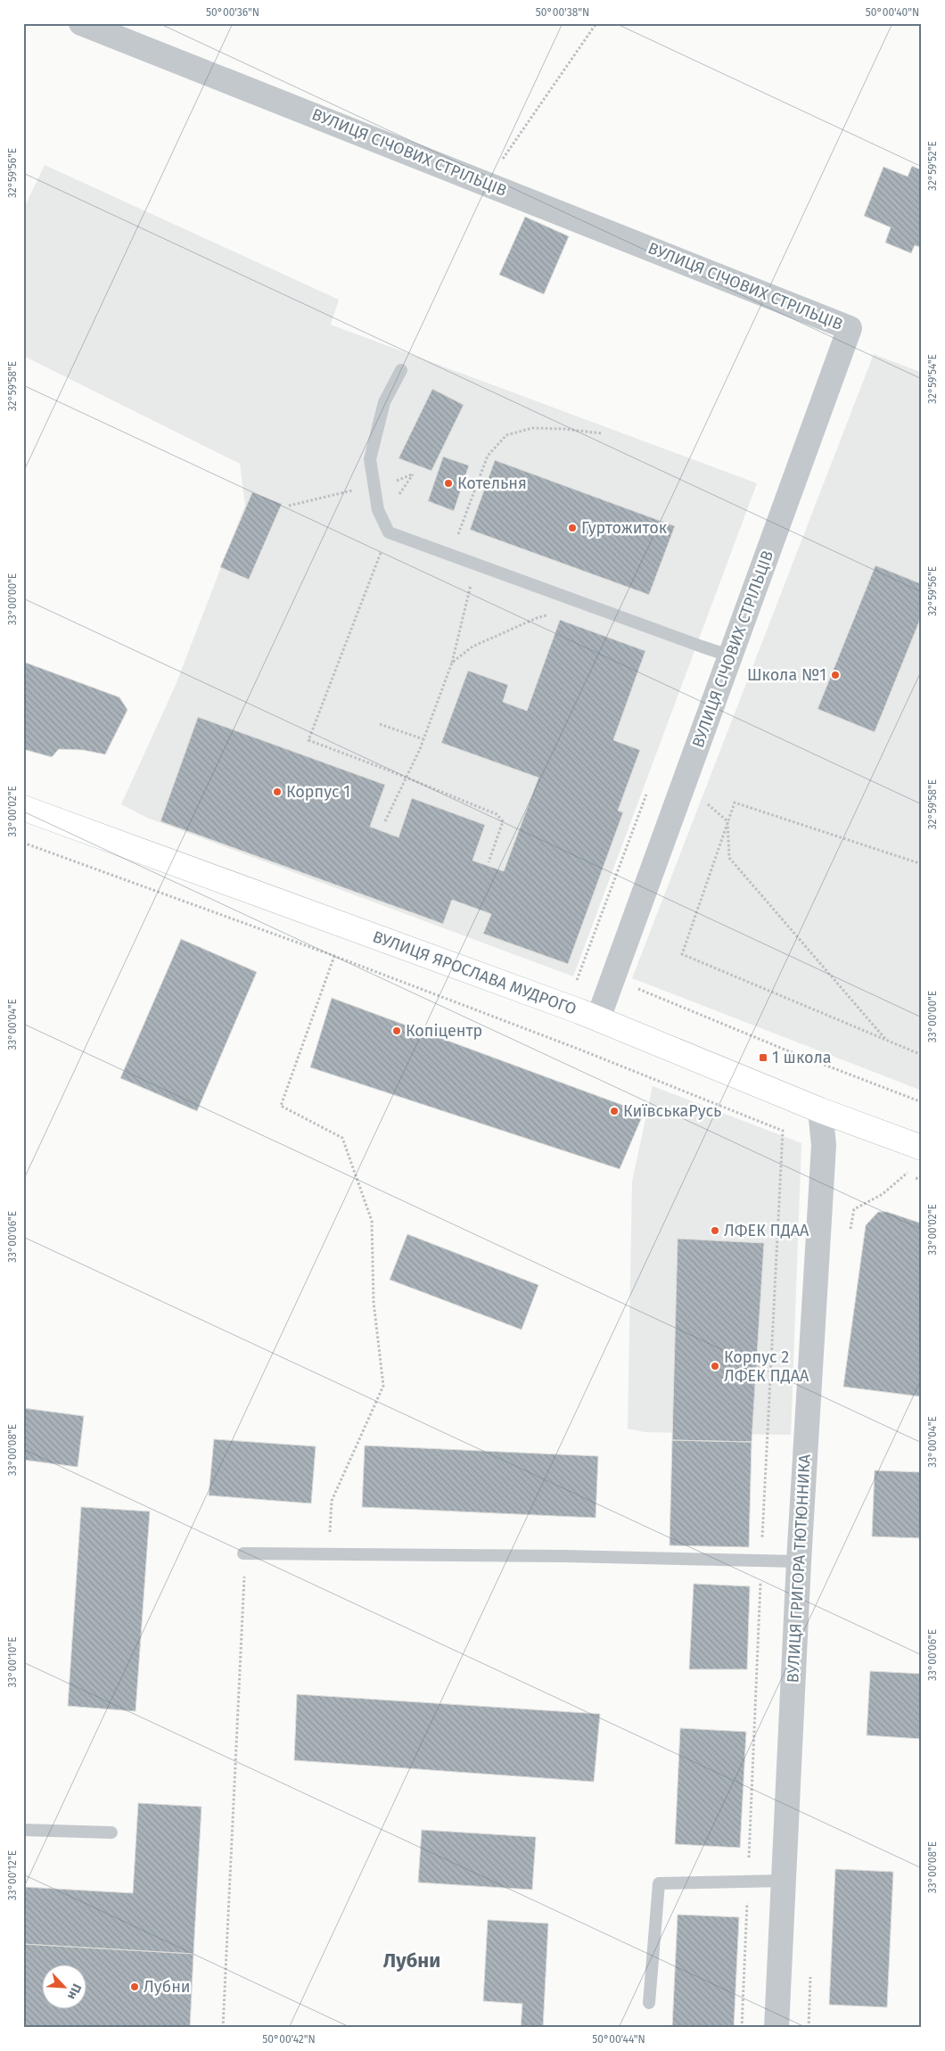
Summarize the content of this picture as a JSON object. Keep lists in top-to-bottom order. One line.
{"streets":{"main road":["ВУЛИЦЯ ЯРОСЛАВА МУДРОГО"],"street":["ВУЛИЦЯ СІЧОВИХ СТРІЛЬЦІВ","ВУЛИЦЯ ГРИГОРА ТЮТЮННИКА"]},"crossings":[["ВУЛИЦЯ СІЧОВИХ СТРІЛЬЦІВ","ВУЛИЦЯ ЯРОСЛАВА МУДРОГО"],["ВУЛИЦЯ ЯРОСЛАВА МУДРОГО","ВУЛИЦЯ ГРИГОРА ТЮТЮННИКА"]],"districts":["Лубни"],"places":{"other":["Котельня","Гуртожиток","Школа №1","Корпус 1","Копіцентр","КиївськаРусь","ЛФЕК ПДАА","Корпус 2 ЛФЕК ПДАА","Лубни"],"transit":["1 школа"]},"north":"bottom right","coordinates":["50°00'36\"N","50°00'38\"N","50°00'40\"N","32°59'52\"E","32°59'56\"E","32°59'54\"E","32°59'58\"E","33°00'00\"E","33°00'02\"E","33°00'04\"E","33°00'06\"E","33°00'08\"E","33°00'10\"E","33°00'12\"E","50°00'42\"N","50°00'44\"N"]}
